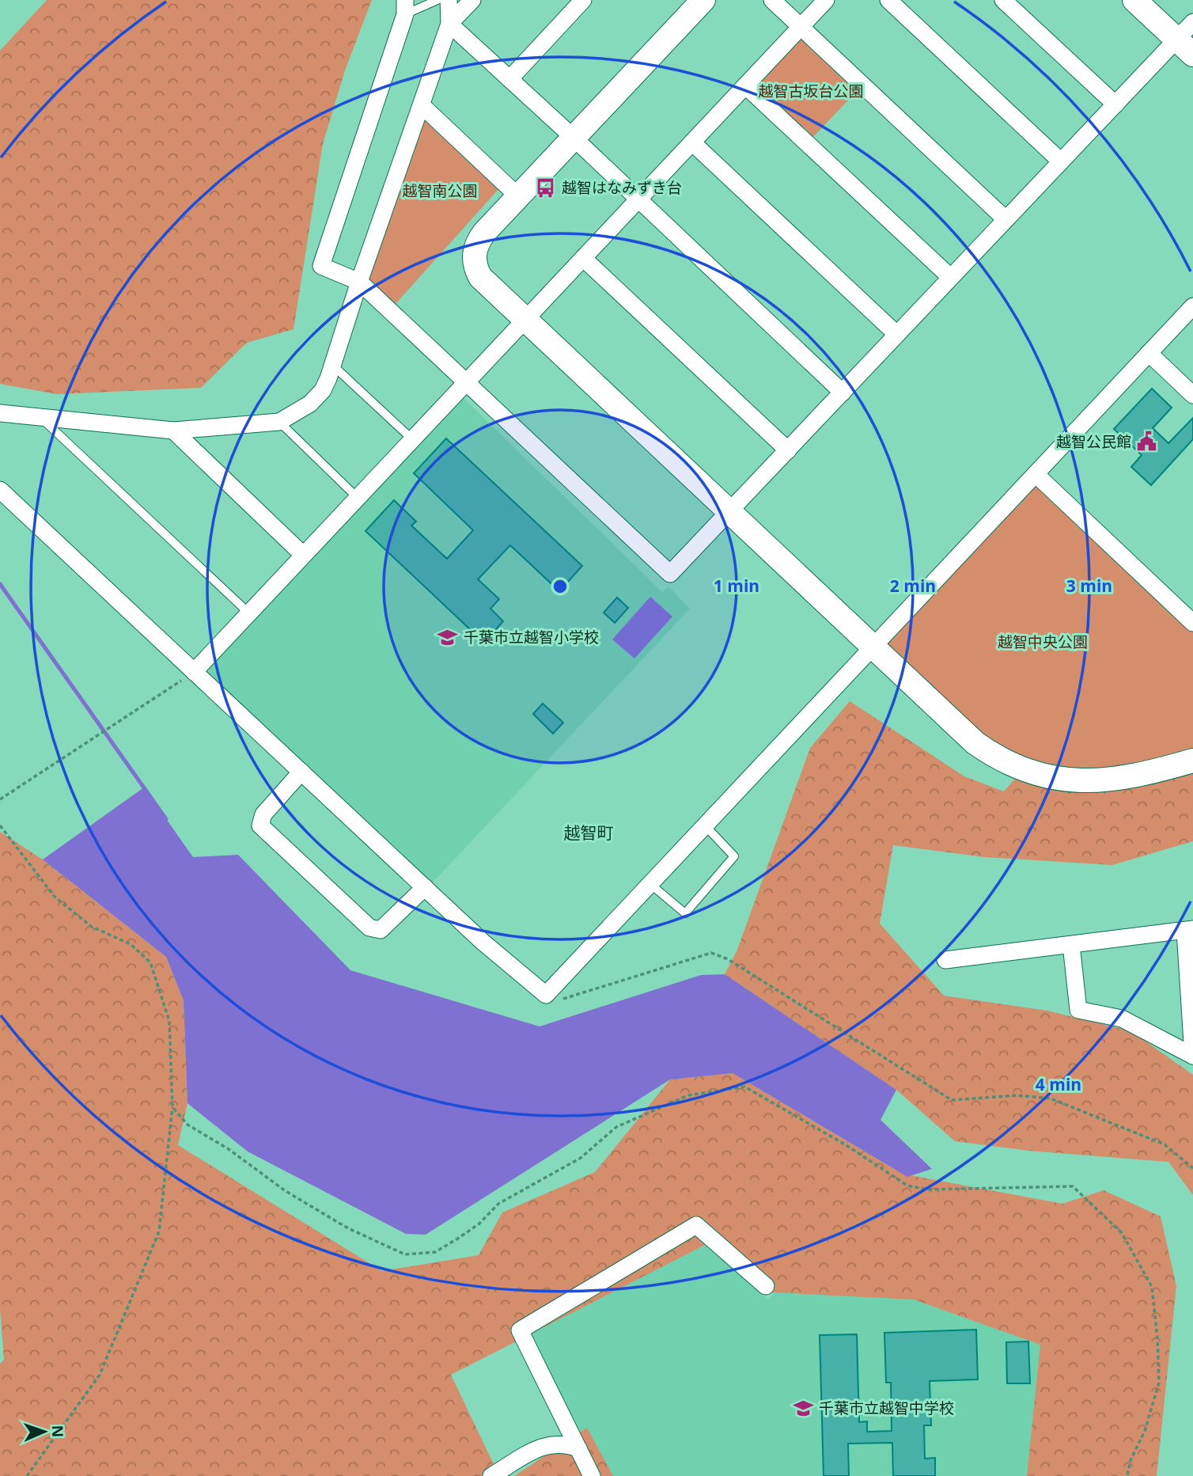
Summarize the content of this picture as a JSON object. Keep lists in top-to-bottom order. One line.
{"districts":["越智町"],"parks":["越智古坂台公園","越智南公園","越智中央公園"],"places":{"bus stop":["越智はなみずき台"],"public building":["越智公民館"],"school or university":["千葉市立越智小学校","千葉市立越智中学校"]},"north":"right","rings":["1 min","2 min","3 min","4 min"]}
